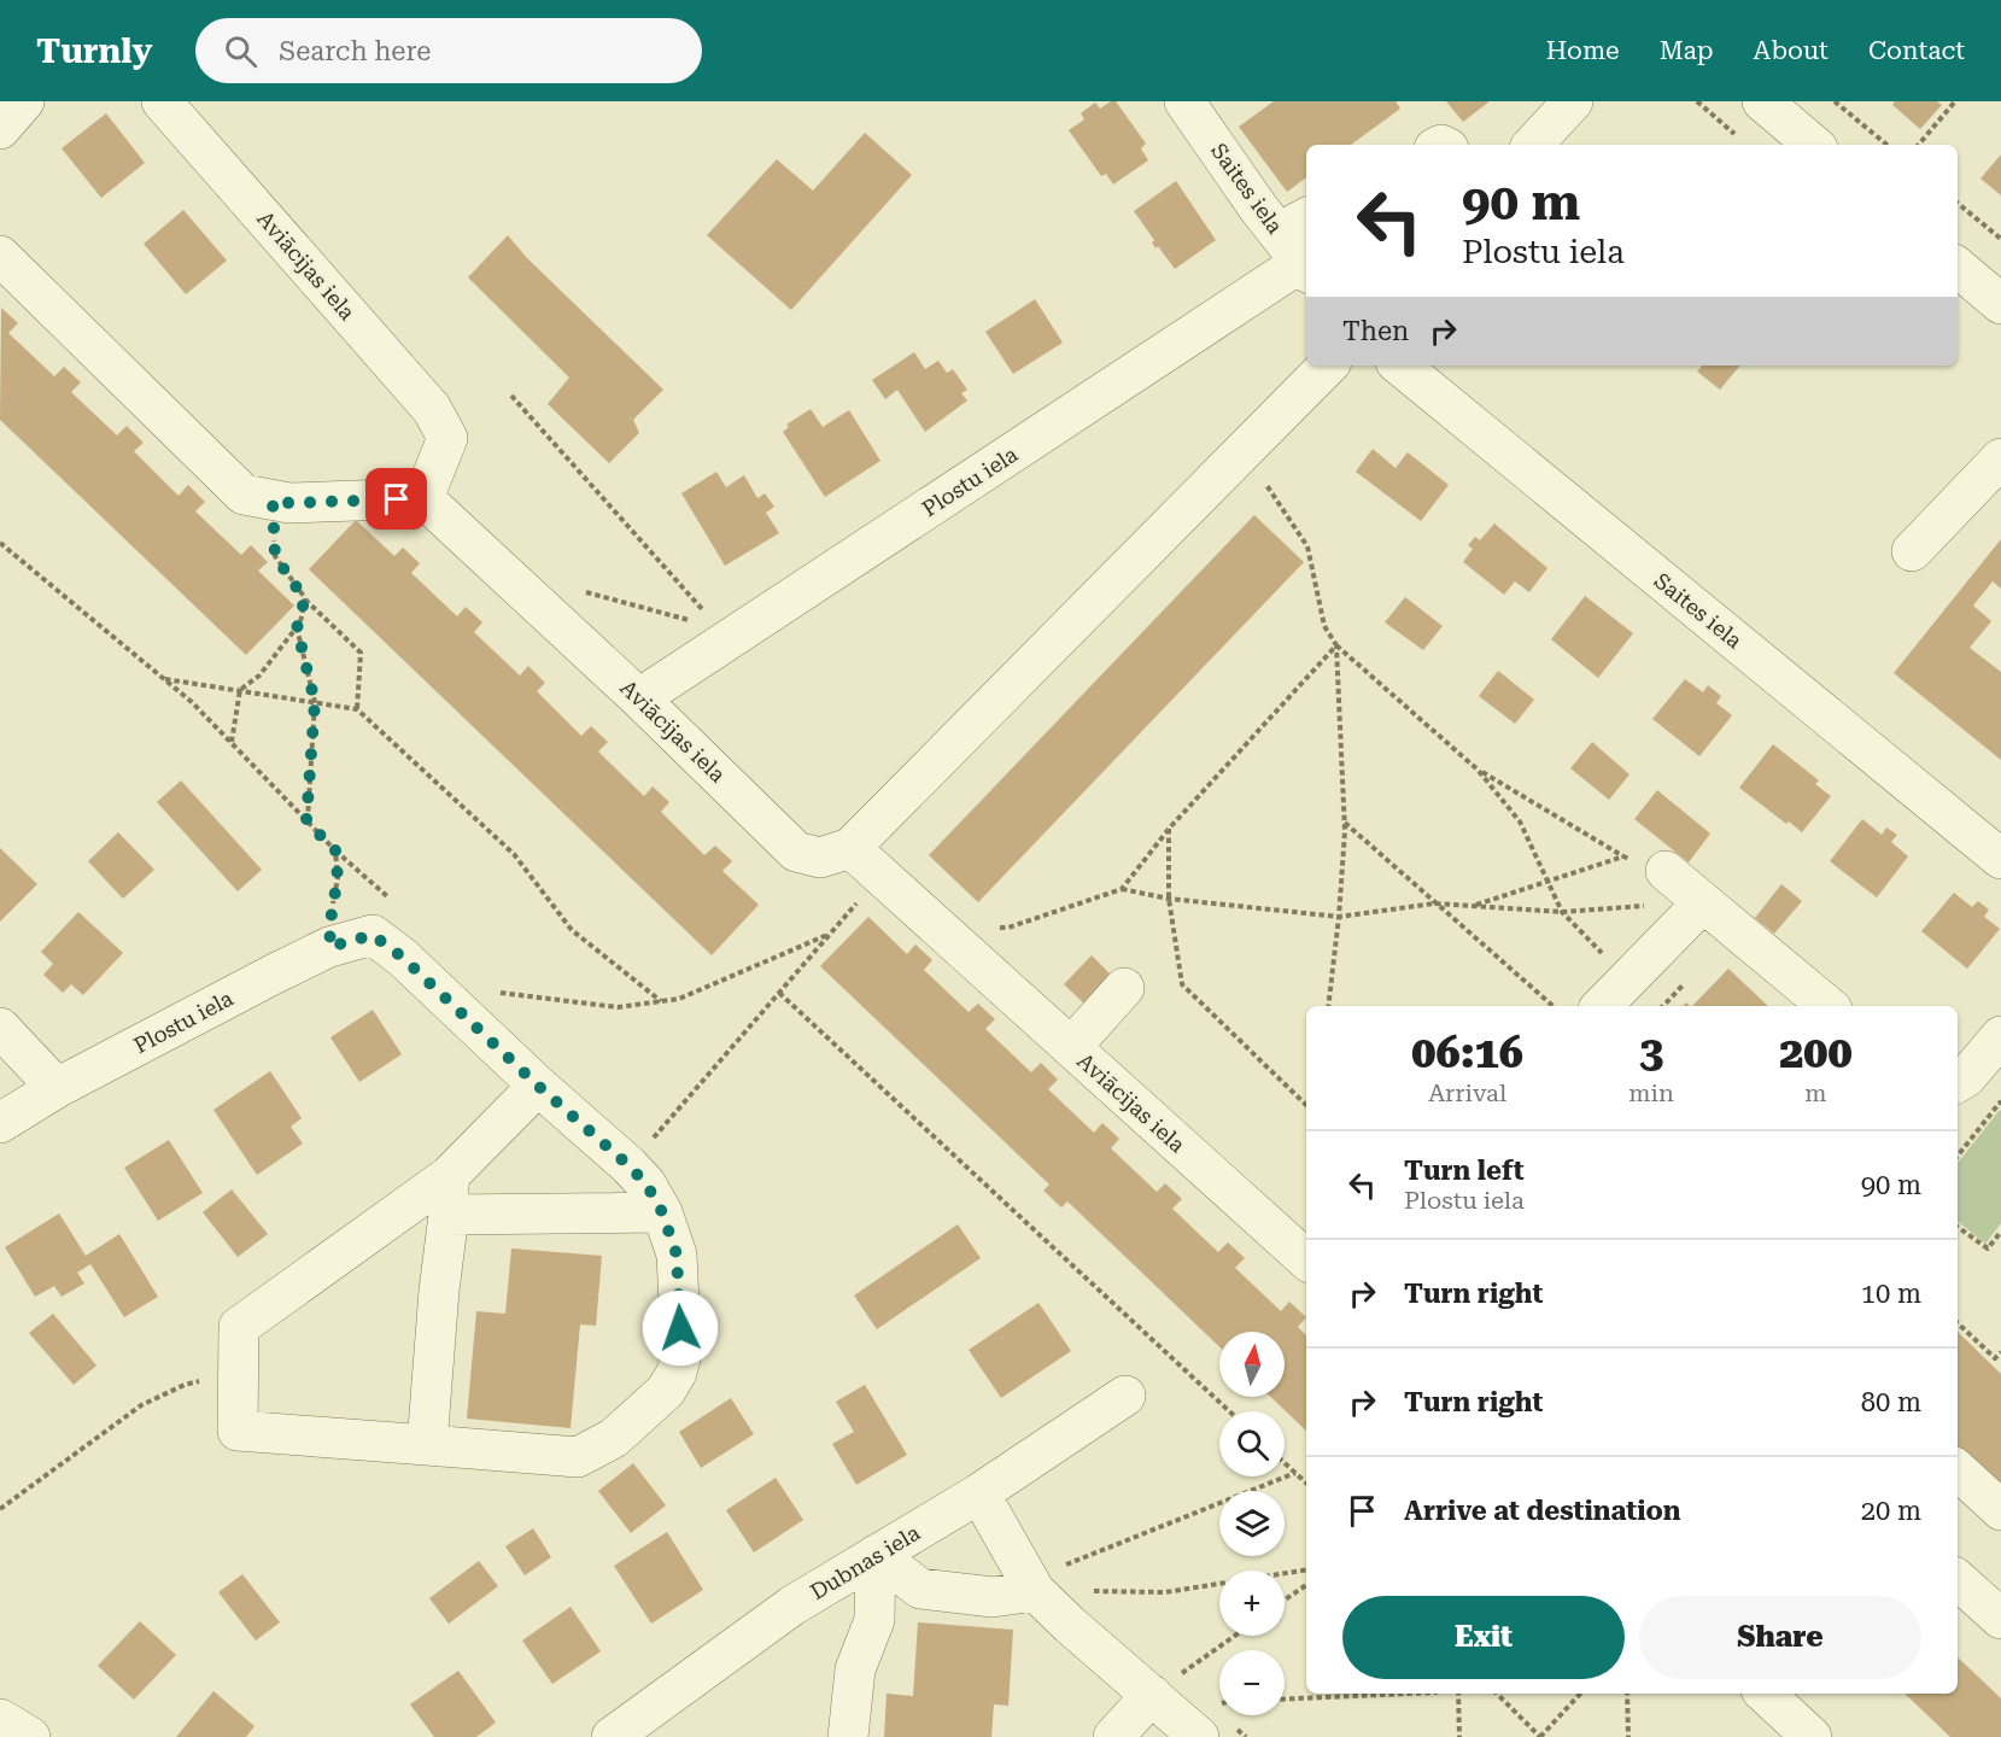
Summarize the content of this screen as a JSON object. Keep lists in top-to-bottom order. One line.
{"streets":{"street":["Saites iela","Aviācijas iela","Plostu iela","Dubnas iela"]},"crossings":[["Saites iela","Plostu iela"],["Aviācijas iela","Plostu iela"]],"north":"top","page":{"header":"Turnly","search":"Search here","nav":["Home","Map","About","Contact"],"turn":["90 m","Plostu iela"],"then":"Then","eta":["06:16","Arrival","3","min","200","m"],"list":[{"name":"Turn left","note":"Plostu iela","value":"90 m"},{"name":"Turn right","value":"10 m"},{"name":"Turn right","value":"80 m"},{"name":"Arrive at destination","value":"20 m"}],"map_buttons":["+","−"],"buttons":["Exit","Share"]}}
